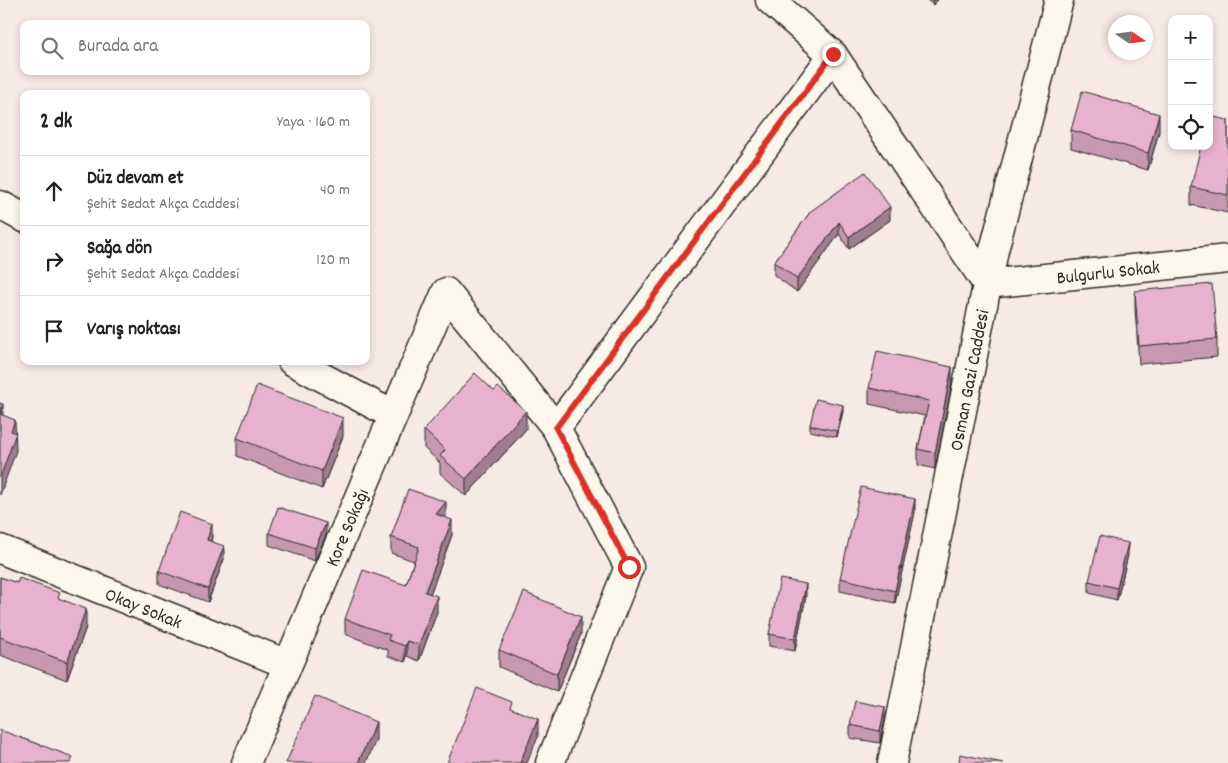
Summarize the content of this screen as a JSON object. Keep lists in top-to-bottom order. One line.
{"streets":{"street":["Bulgurlu Sokak","Osman Gazi Caddesi","Kore Sokağı","Okay Sokak"]},"crossings":[["Bulgurlu Sokak","Osman Gazi Caddesi"],["Kore Sokağı","Okay Sokak"]],"north":"right","page":{"map_buttons":["+","−"],"search":"Burada ara","heading":["2 dk","Yaya · 160 m"],"list":[["Düz devam et","Şehit Sedat Akça Caddesi","40 m"],["Sağa dön","Şehit Sedat Akça Caddesi","120 m"],"Varış noktası"]}}
